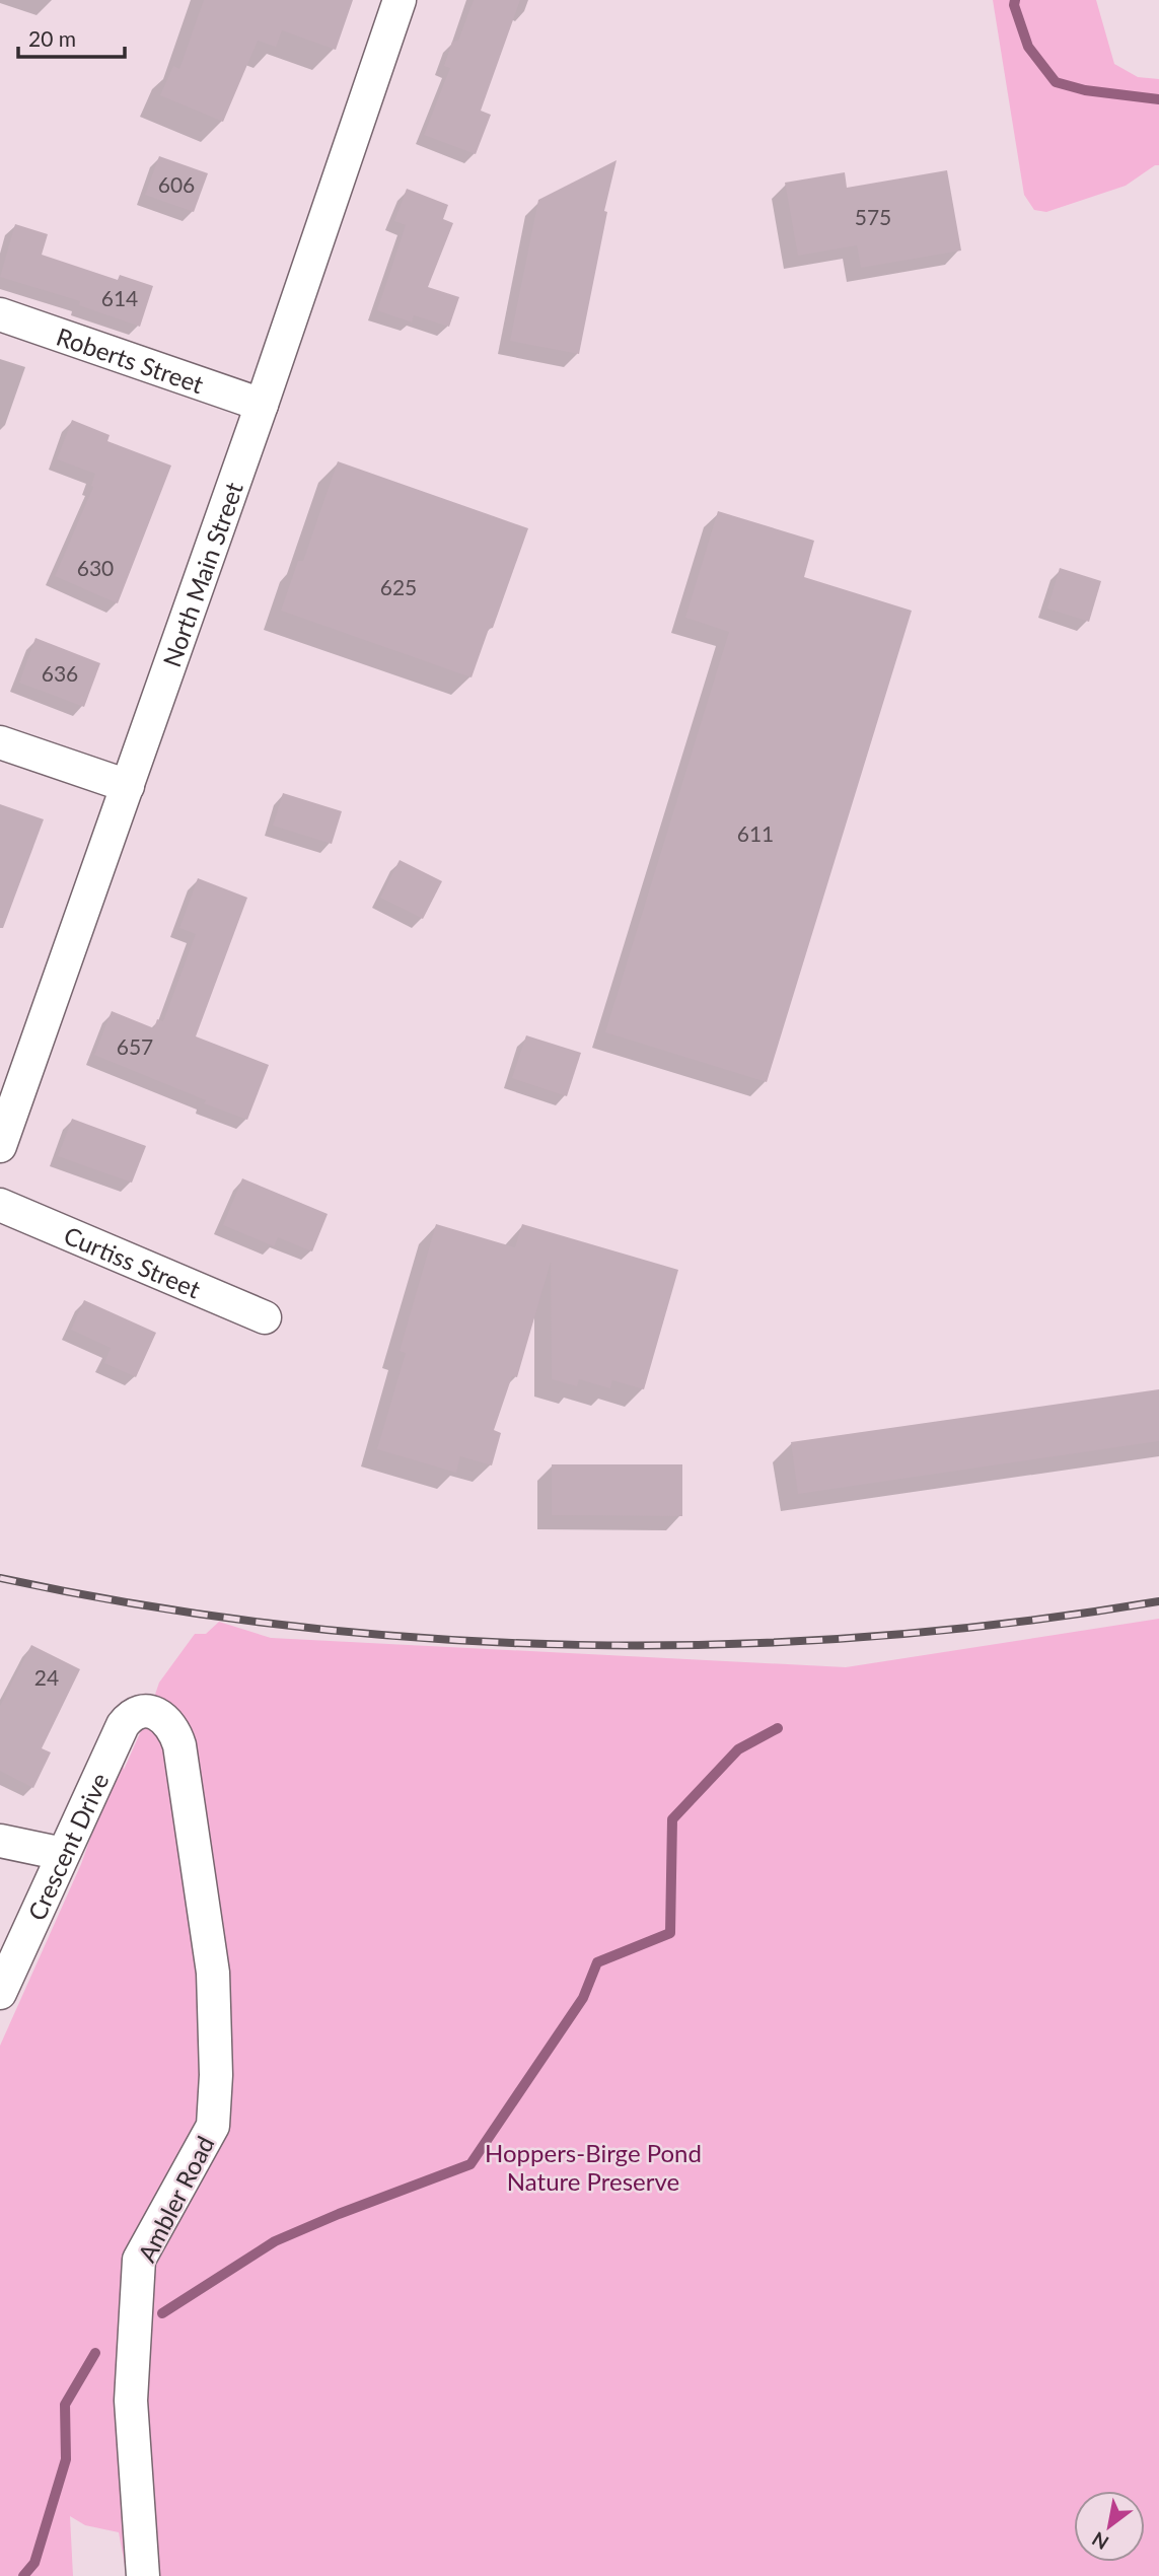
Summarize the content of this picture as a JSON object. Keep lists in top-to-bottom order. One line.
{"streets":{"street":["Roberts Street","North Main Street","Curtiss Street","Crescent Drive","Ambler Road"]},"crossings":[["Roberts Street","North Main Street"],["Crescent Drive","Ambler Road"]],"parks":["Hoppers-Birge Pond Nature Preserve"],"house_numbers":["606","575","614","630","625","636","611","657","24"],"scale_bar":"20 m","north":"bottom left"}
